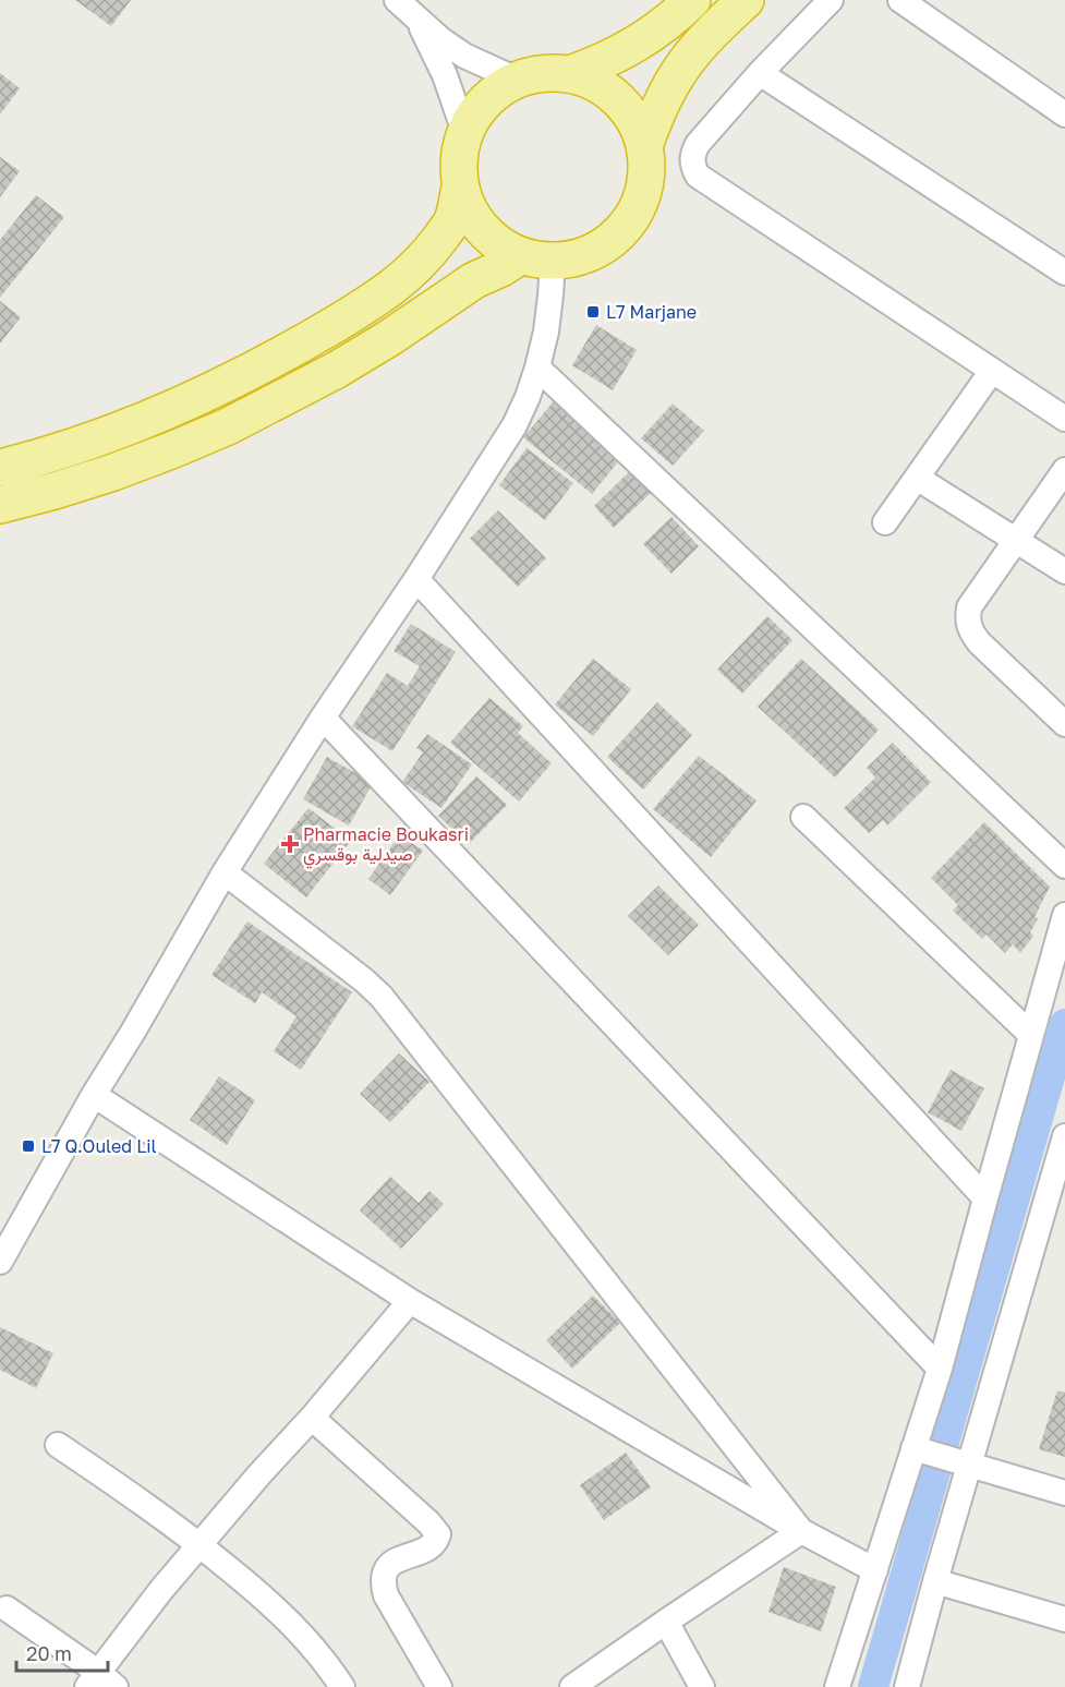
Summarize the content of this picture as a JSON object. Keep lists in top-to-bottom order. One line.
{"places":{"transit":["L7 Marjane","L7 Q.Ouled Lil"],"health":["Pharmacie Boukasri صيدلية بوقسري"]},"scale_bar":"20 m"}
